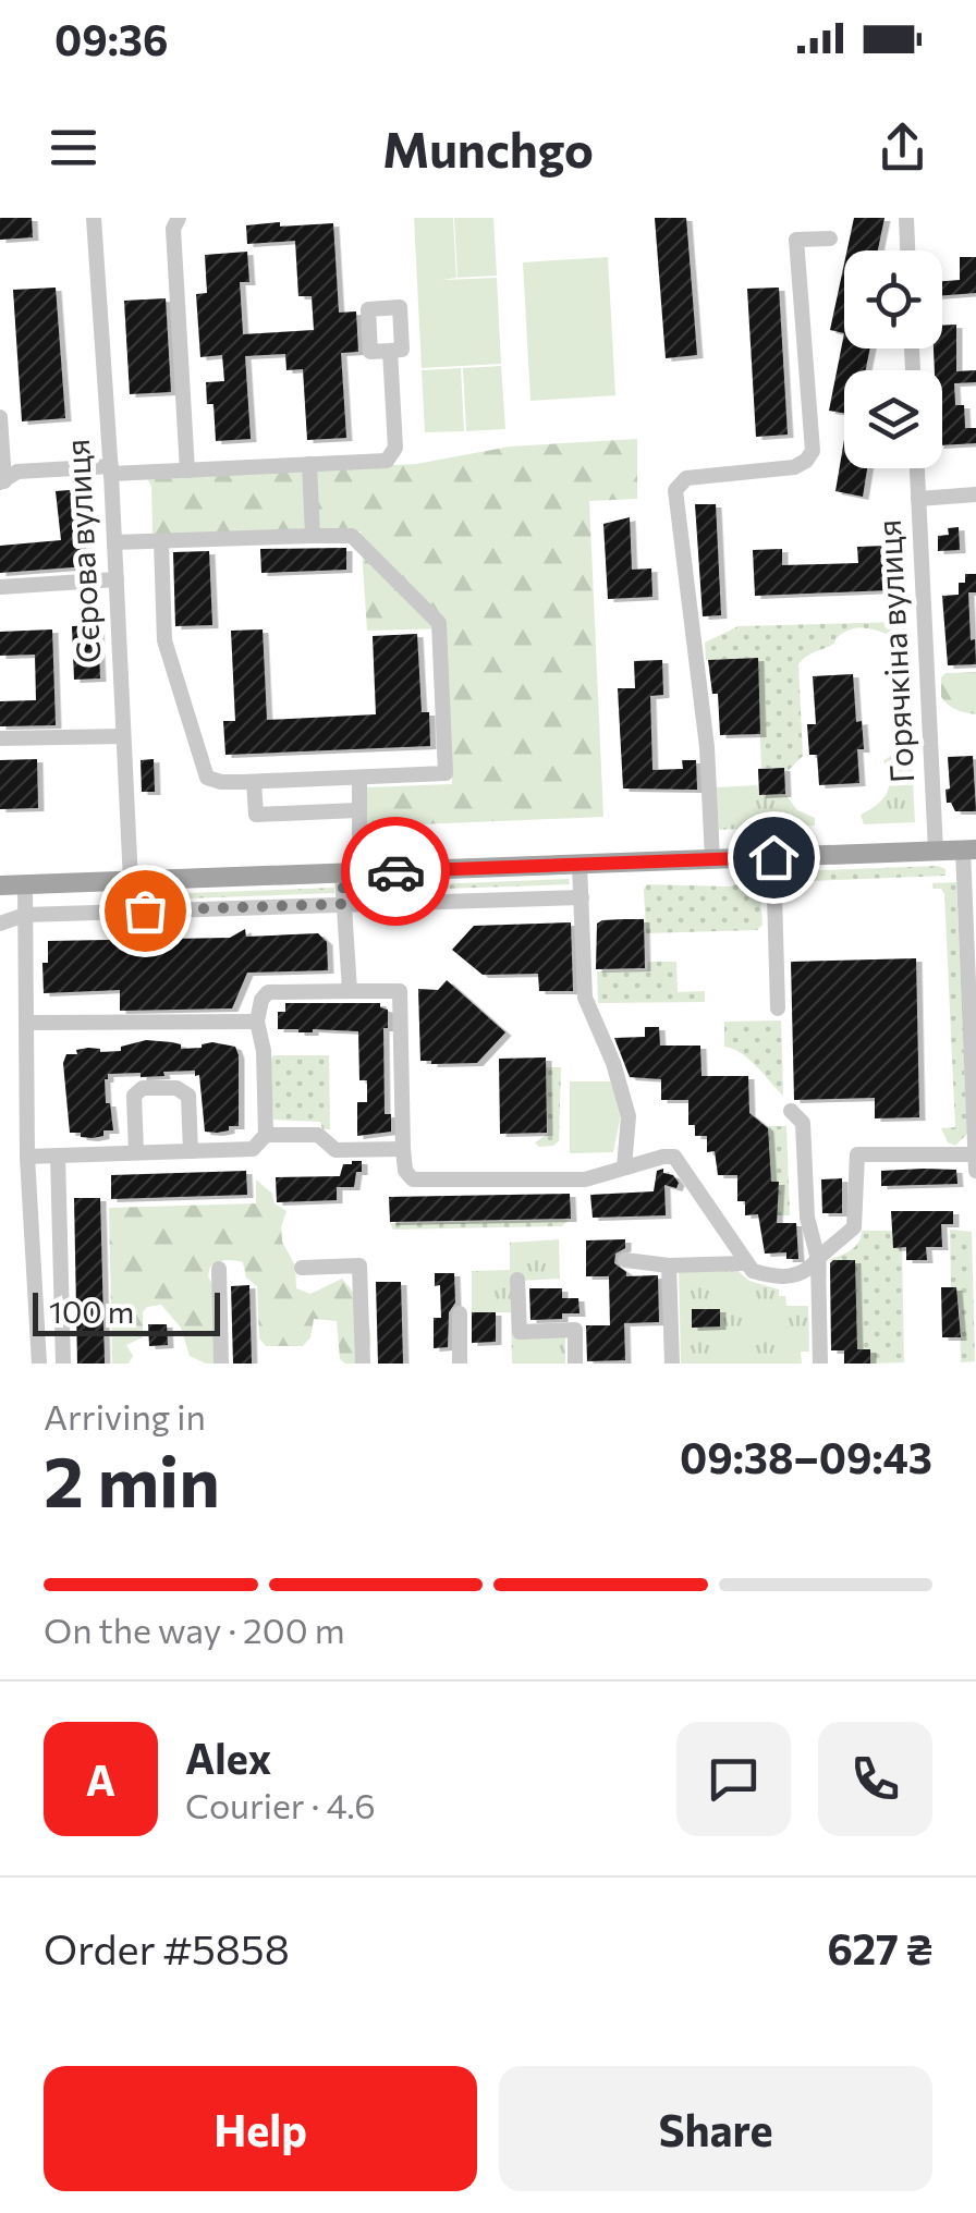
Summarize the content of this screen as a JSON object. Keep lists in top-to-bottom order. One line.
{"streets":{"street":["Сєрова вулиця","Горячкіна вулиця"]},"scale_bar":"100 m","page":{"status":"09:36","header":"Munchgo","scale":"100 m","heading":["2 min","Arriving in","09:38–09:43"],"panel":["Alex","Courier · 4.6","Order #5858","627 ₴"],"bar":"On the way · 200 m","round":"A","buttons":["Help","Share"]}}
